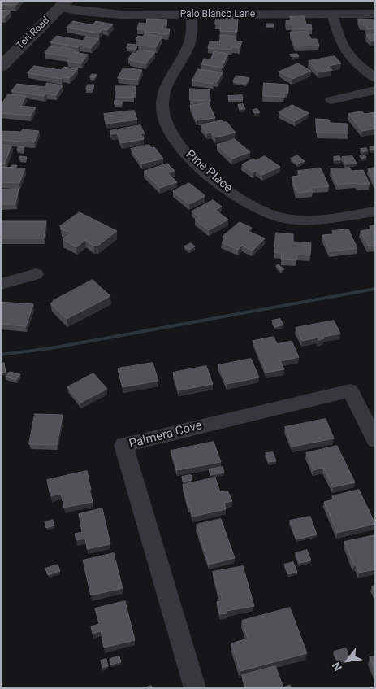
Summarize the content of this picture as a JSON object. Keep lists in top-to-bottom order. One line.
{"streets":{"street":["Palo Blanco Lane","Teri Road","Pine Place","Palmera Cove"]},"crossings":[["Palo Blanco Lane","Teri Road"],["Palo Blanco Lane","Pine Place"]],"north":"bottom left"}
